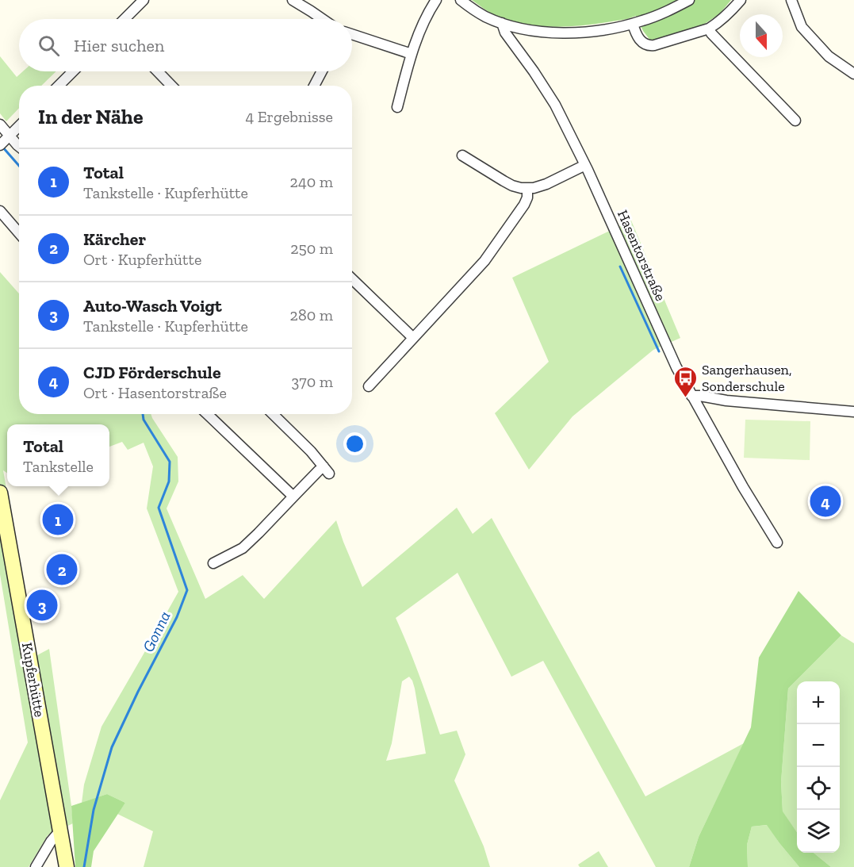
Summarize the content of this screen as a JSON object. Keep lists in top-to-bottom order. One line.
{"streets":{"main road":["Kupferhütte"],"street":["Hasentorstraße"]},"water":["Gonna"],"places":{"bus stop":["Sangerhausen, Sonderschule"]},"north":"bottom","page":{"search":"Hier suchen","heading":["In der Nähe","4 Ergebnisse"],"list":[{"mark":"1","name":"Total","note":"Tankstelle · Kupferhütte","value":"240 m"},{"mark":"2","name":"Kärcher","note":"Ort · Kupferhütte","value":"250 m"},{"mark":"3","name":"Auto-Wasch Voigt","note":"Tankstelle · Kupferhütte","value":"280 m"},{"mark":"4","name":"CJD Förderschule","note":"Ort · Hasentorstraße","value":"370 m"}],"popup":["Total","Tankstelle"],"pins":["4","1","2","3"],"map_buttons":["+","−"]}}
